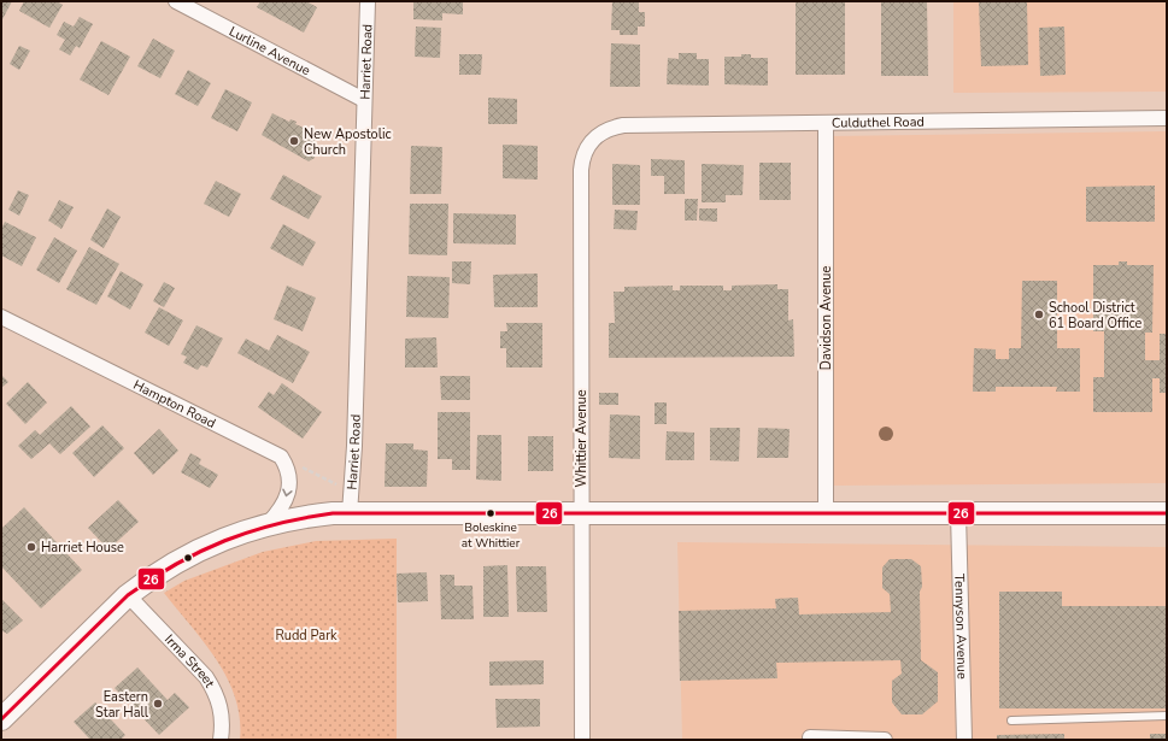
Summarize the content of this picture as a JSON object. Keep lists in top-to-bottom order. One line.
{"streets":{"street":["Lurline Avenue","Harriet Road","Culduthel Road","Davidson Avenue","Hampton Road","Whittier Avenue","Tennyson Avenue","Irma Street"]},"crossings":[["Lurline Avenue","Harriet Road"],["Culduthel Road","Davidson Avenue"],["Culduthel Road","Whittier Avenue"]],"parks":["Rudd Park"],"places":["New Apostolic Church","School District 61 Board Office","Boleskine at Whittier","Harriet House","Eastern Star Hall"],"lines":["transit line 26"]}
